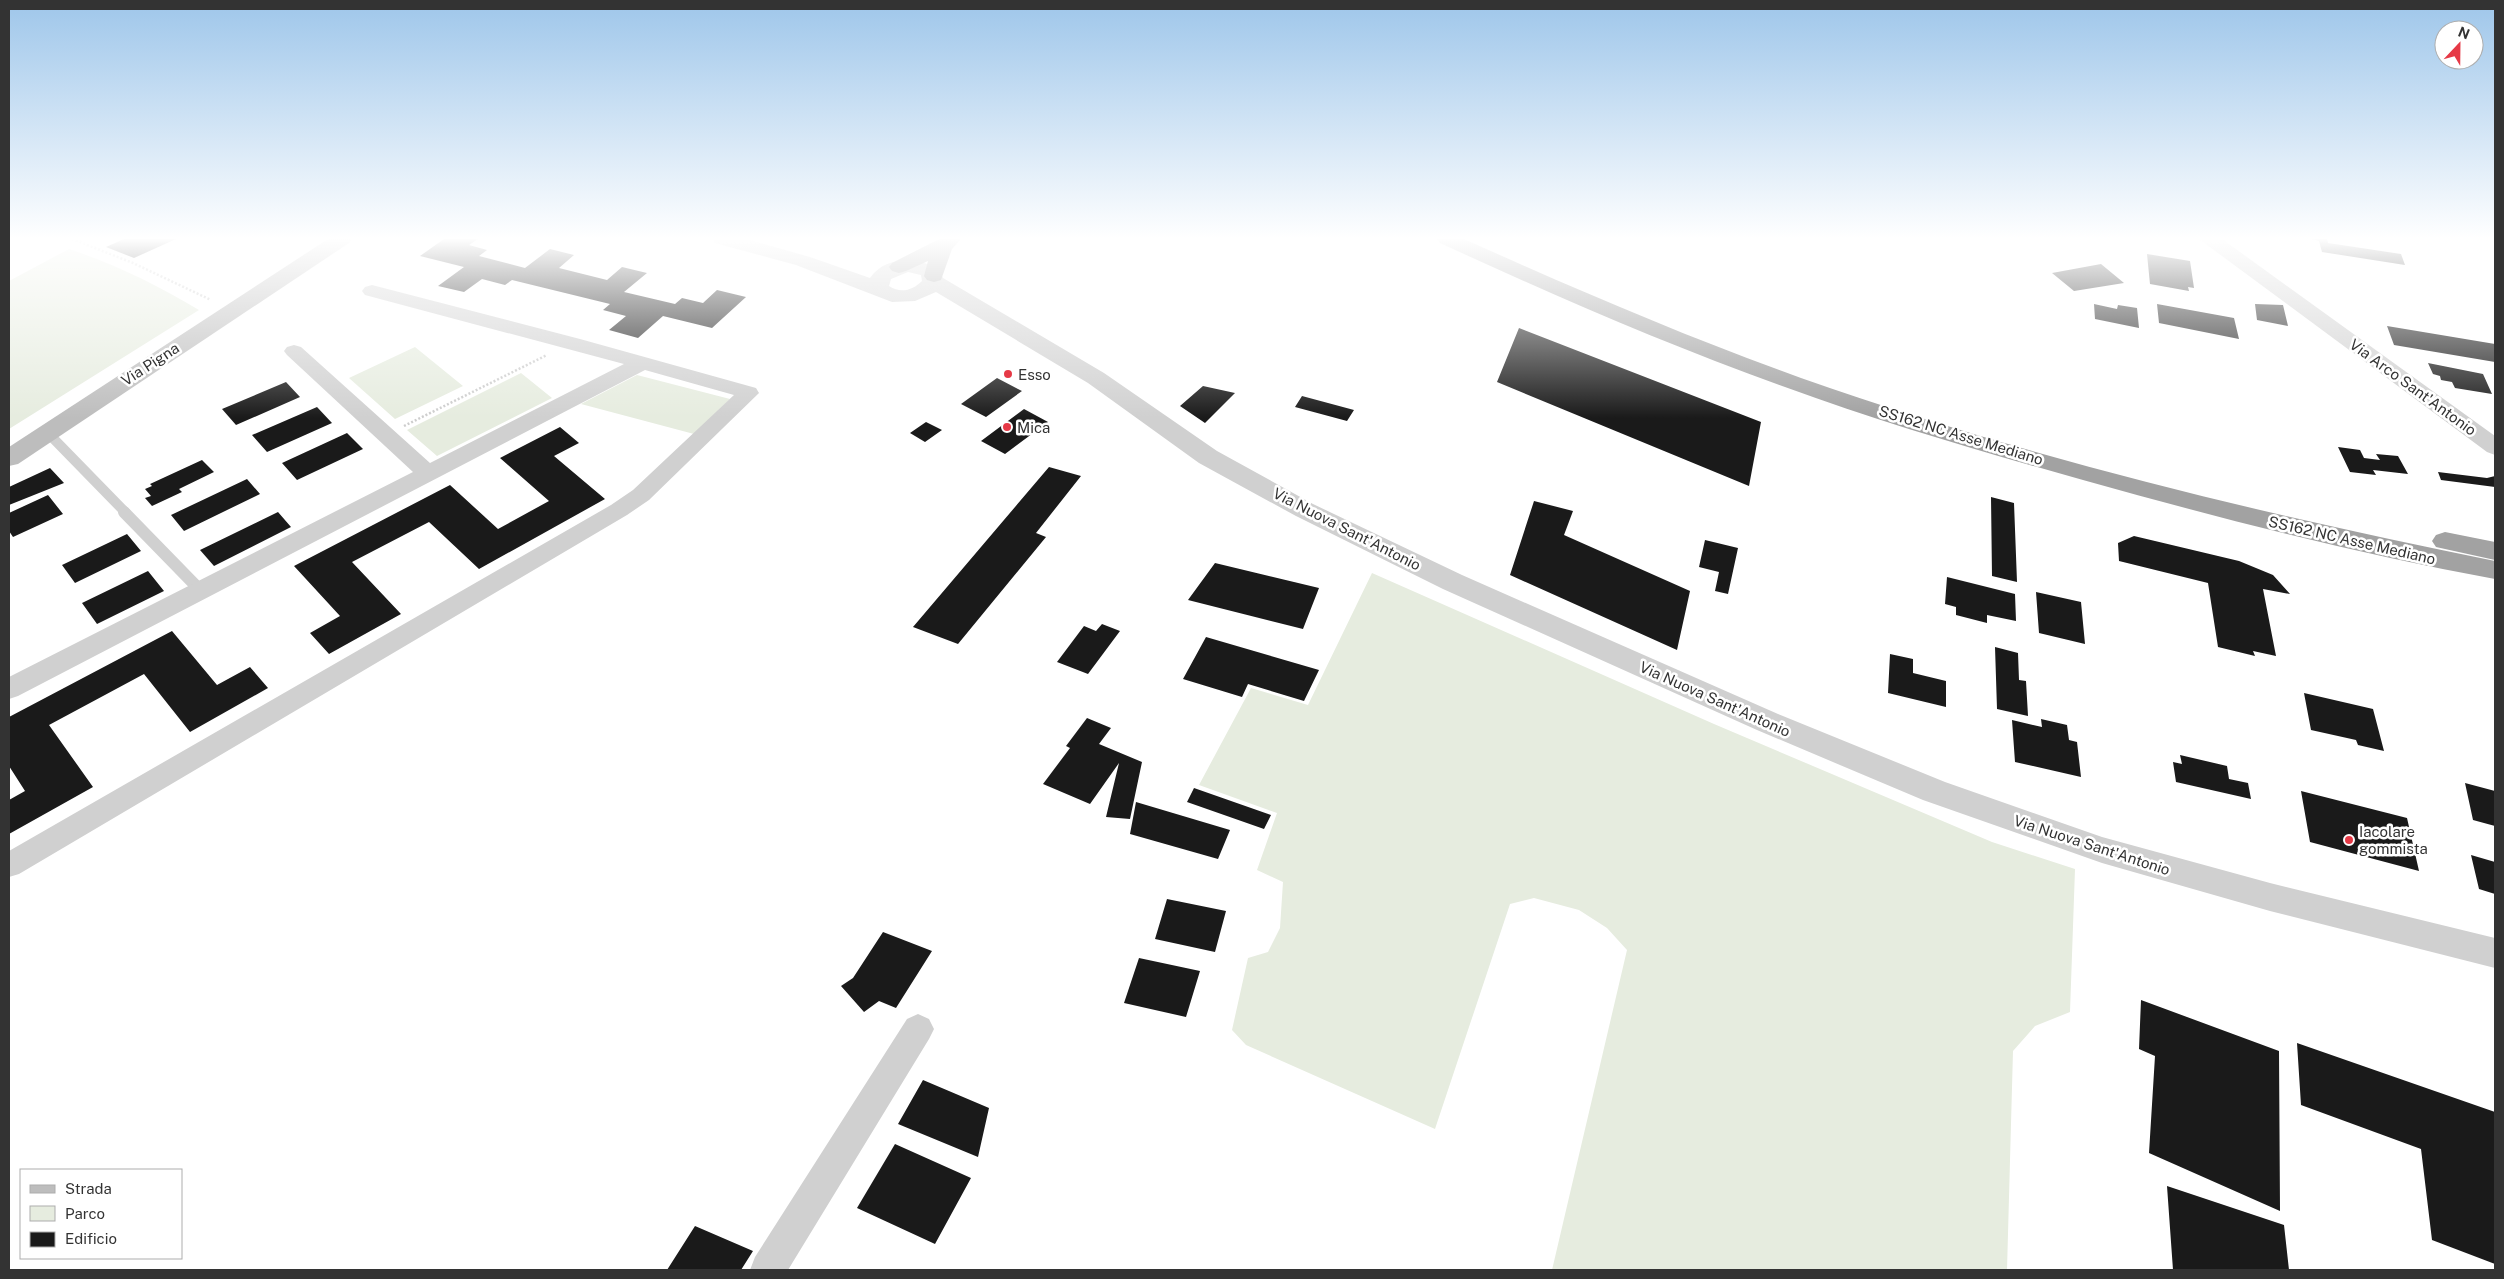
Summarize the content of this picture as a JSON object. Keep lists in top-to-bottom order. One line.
{"streets":{"highway":["SS162 NC Asse Mediano"],"main road":["Via Pigna"],"street":["Via Arco Sant'Antonio","Via Nuova Sant'Antonio"]},"places":["Esso","Mica","Iacolare gommista"],"legend":["Strada","Parco","Edificio"],"north":"top"}
